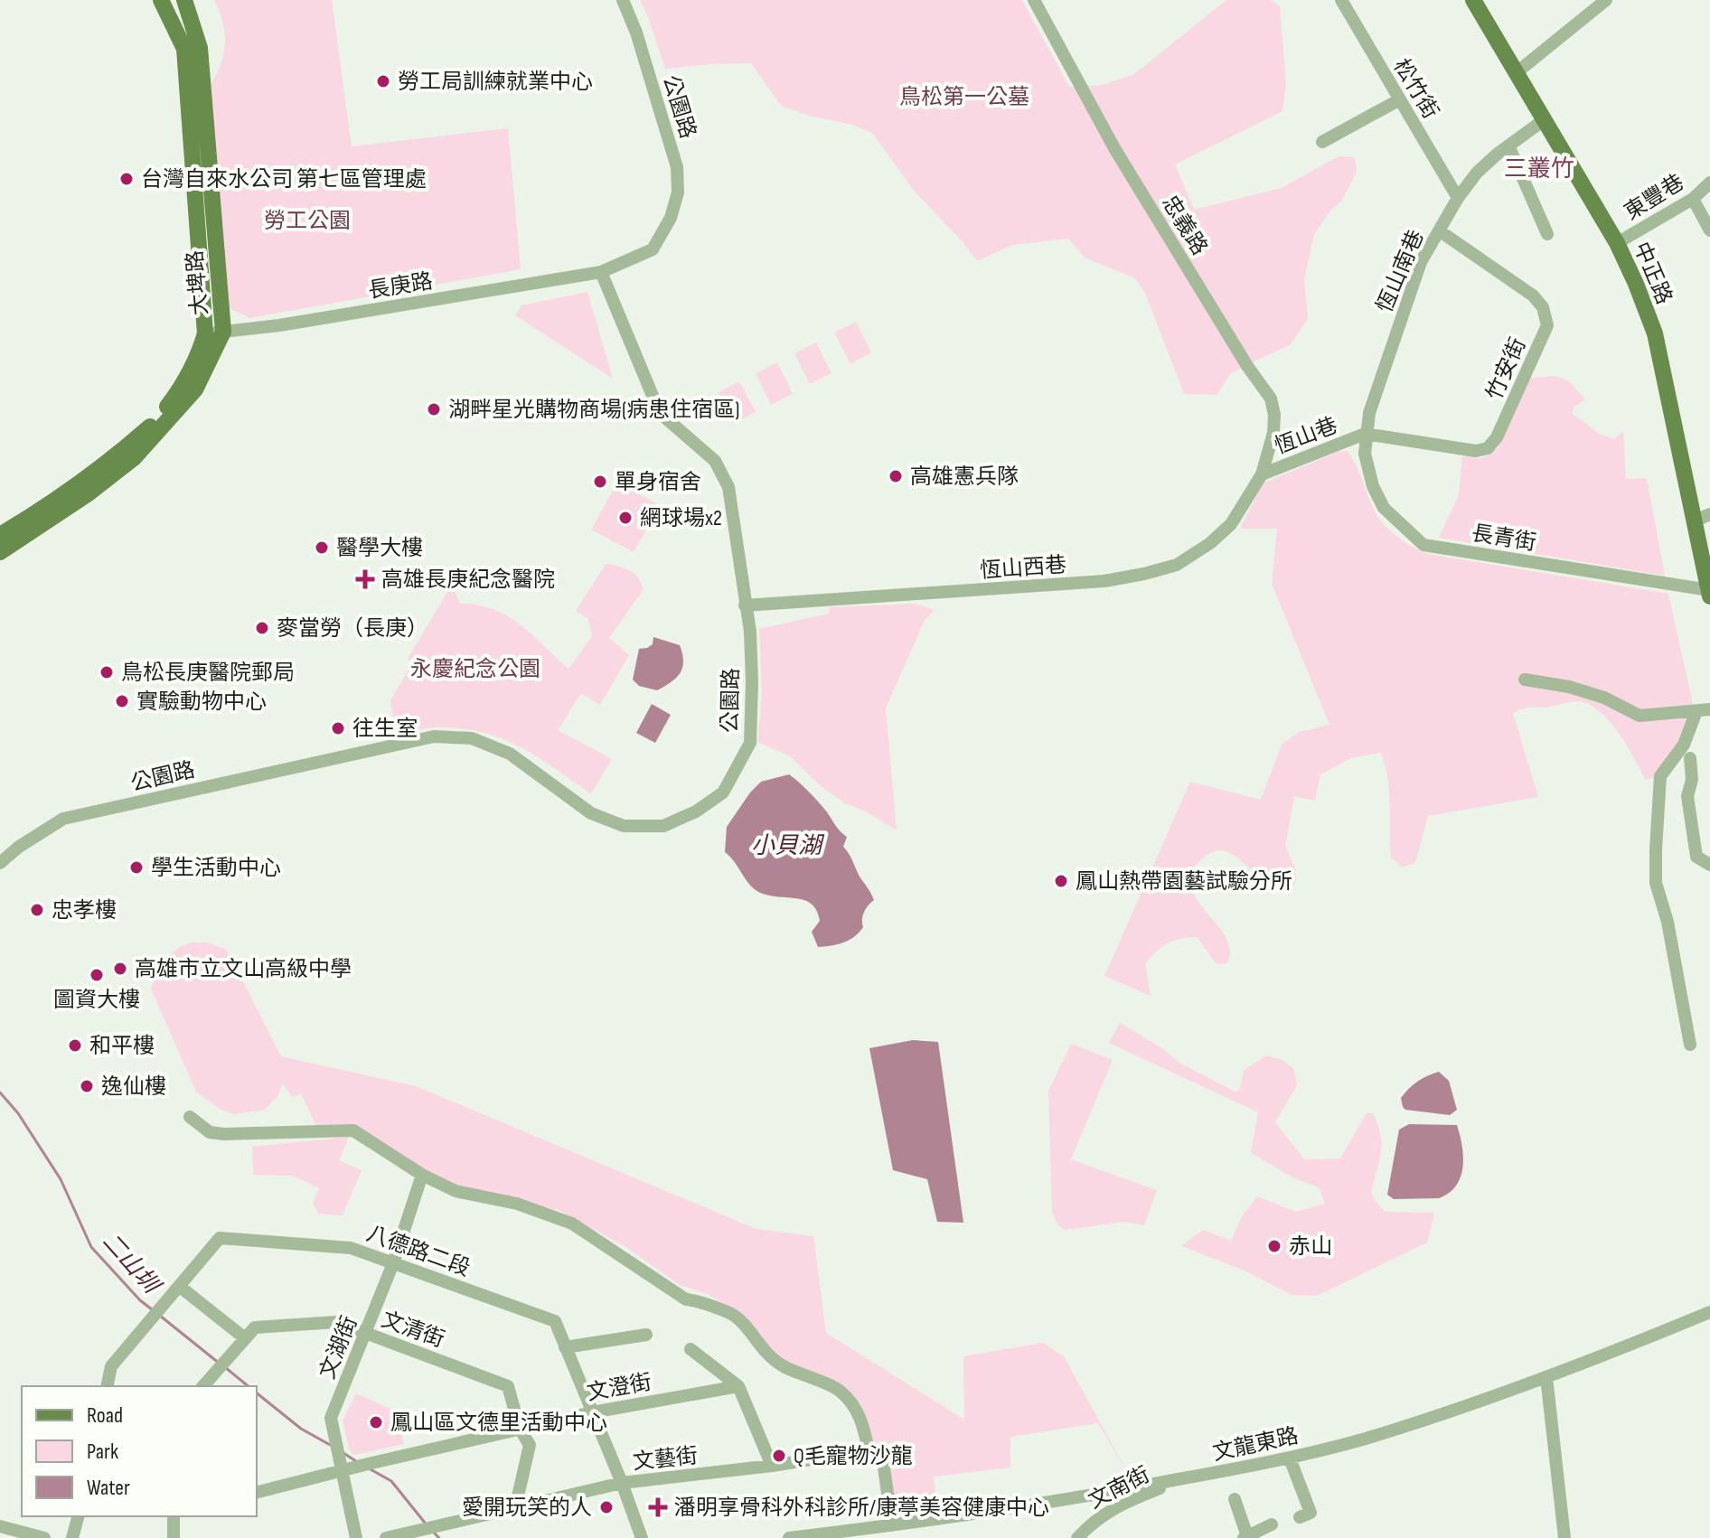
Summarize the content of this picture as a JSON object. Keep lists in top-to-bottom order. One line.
{"streets":{"main road":["中正路","大埤路"],"street":["松竹街","公園路","東豐巷","忠義路","恆山南巷","長庚路","竹安街","恆山巷","長青街","恆山西巷","八德路二段","文清街","文湖街","文澄街","文龍東路","文藝街","文南街"]},"crossings":[["松竹街","恆山南巷"],["公園路","長庚路"],["公園路","恆山西巷"],["東豐巷","中正路"],["忠義路","恆山巷"],["忠義路","恆山西巷"],["恆山南巷","中正路"],["恆山南巷","竹安街"],["恆山南巷","恆山巷"],["恆山南巷","長青街"],["中正路","長青街"],["大埤路","長庚路"],["竹安街","恆山巷"],["竹安街","長青街"],["恆山巷","長青街"],["恆山巷","恆山西巷"],["八德路二段","文湖街"],["八德路二段","文澄街"],["八德路二段","文藝街"],["文清街","文湖街"],["文清街","文澄街"],["文清街","文藝街"],["文湖街","文澄街"],["文龍東路","文南街"]],"districts":["三叢竹"],"water":["小貝湖","二山圳"],"parks":["鳥松第一公墓","勞工公園","永慶紀念公園"],"places":{"other":["勞工局訓練就業中心","台灣自來水公司 第七區管理處","湖畔星光購物商場(病患住宿區)","高雄憲兵隊","單身宿舍","網球場x2","醫學大樓","麥當勞（長庚）","鳥松長庚醫院郵局","實驗動物中心","往生室","學生活動中心","鳳山熱帶園藝試驗分所","忠孝樓","高雄市立文山高級中學","圖資大樓","和平樓","逸仙樓","赤山","鳳山區文德里活動中心","Q毛寵物沙龍","愛開玩笑的人"],"health":["高雄長庚紀念醫院","潘明享骨科外科診所/康葶美容健康中心"]},"legend":["Road","Park","Water"]}
